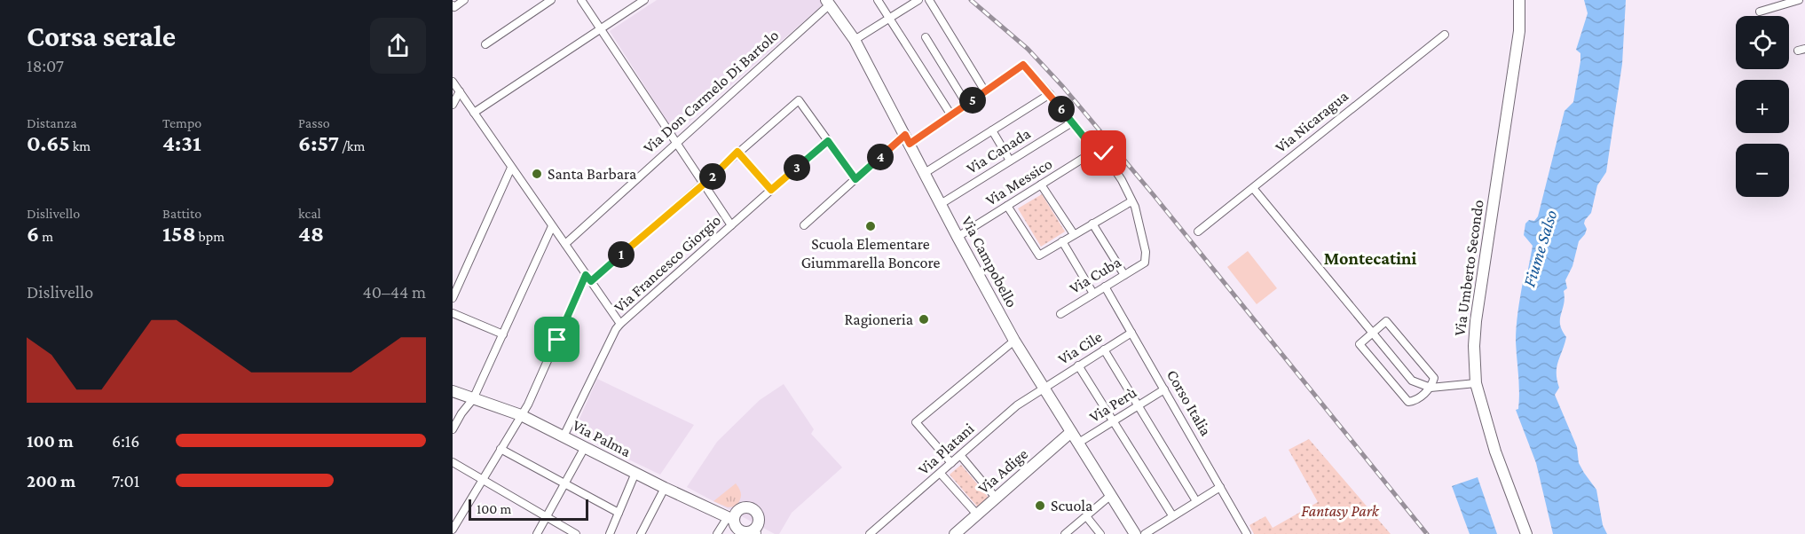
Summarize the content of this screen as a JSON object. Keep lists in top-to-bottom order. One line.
{"streets":{"main road":["Via Campobello","Via Umberto Secondo","Via Palma","Via Adige"],"street":["Via Don Carmelo Di Bartolo","Via Nicaragua","Via Canada","Via Messico","Via Francesco Giorgio","Via Cuba","Via Cile","Corso Italia","Via Perù","Via Platani"]},"crossings":[["Via Don Carmelo Di Bartolo","Via Campobello"],["Via Canada","Via Campobello"],["Via Messico","Via Campobello"],["Via Campobello","Via Cile"],["Via Campobello","Via Perù"],["Via Campobello","Via Platani"],["Via Campobello","Via Adige"],["Via Francesco Giorgio","Via Palma"],["Via Cuba","Corso Italia"],["Via Cile","Corso Italia"],["Via Cile","Via Platani"],["Corso Italia","Via Perù"]],"districts":["Montecatini"],"water":["Fiume Salso"],"parks":["Fantasy Park"],"places":["Santa Barbara","Scuola Elementare Giummarella Boncore","Ragioneria","Scuola"],"scale_bar":"100 m","page":{"heading":["Corsa serale","18:07"],"map_buttons":["+","−"],"pins":["5","6","4","3","2","1"],"stats":[["Distanza","0.65 km"],["Tempo","4:31"],["Passo","6:57 /km"],["Dislivello","6 m"],["Battito","158 bpm"],["kcal","48"]],"chart":["Dislivello","40–44 m"],"list":[{"name":"100 m","note":"6:16"},{"name":"200 m","note":"7:01"}],"scale":"100 m"}}
